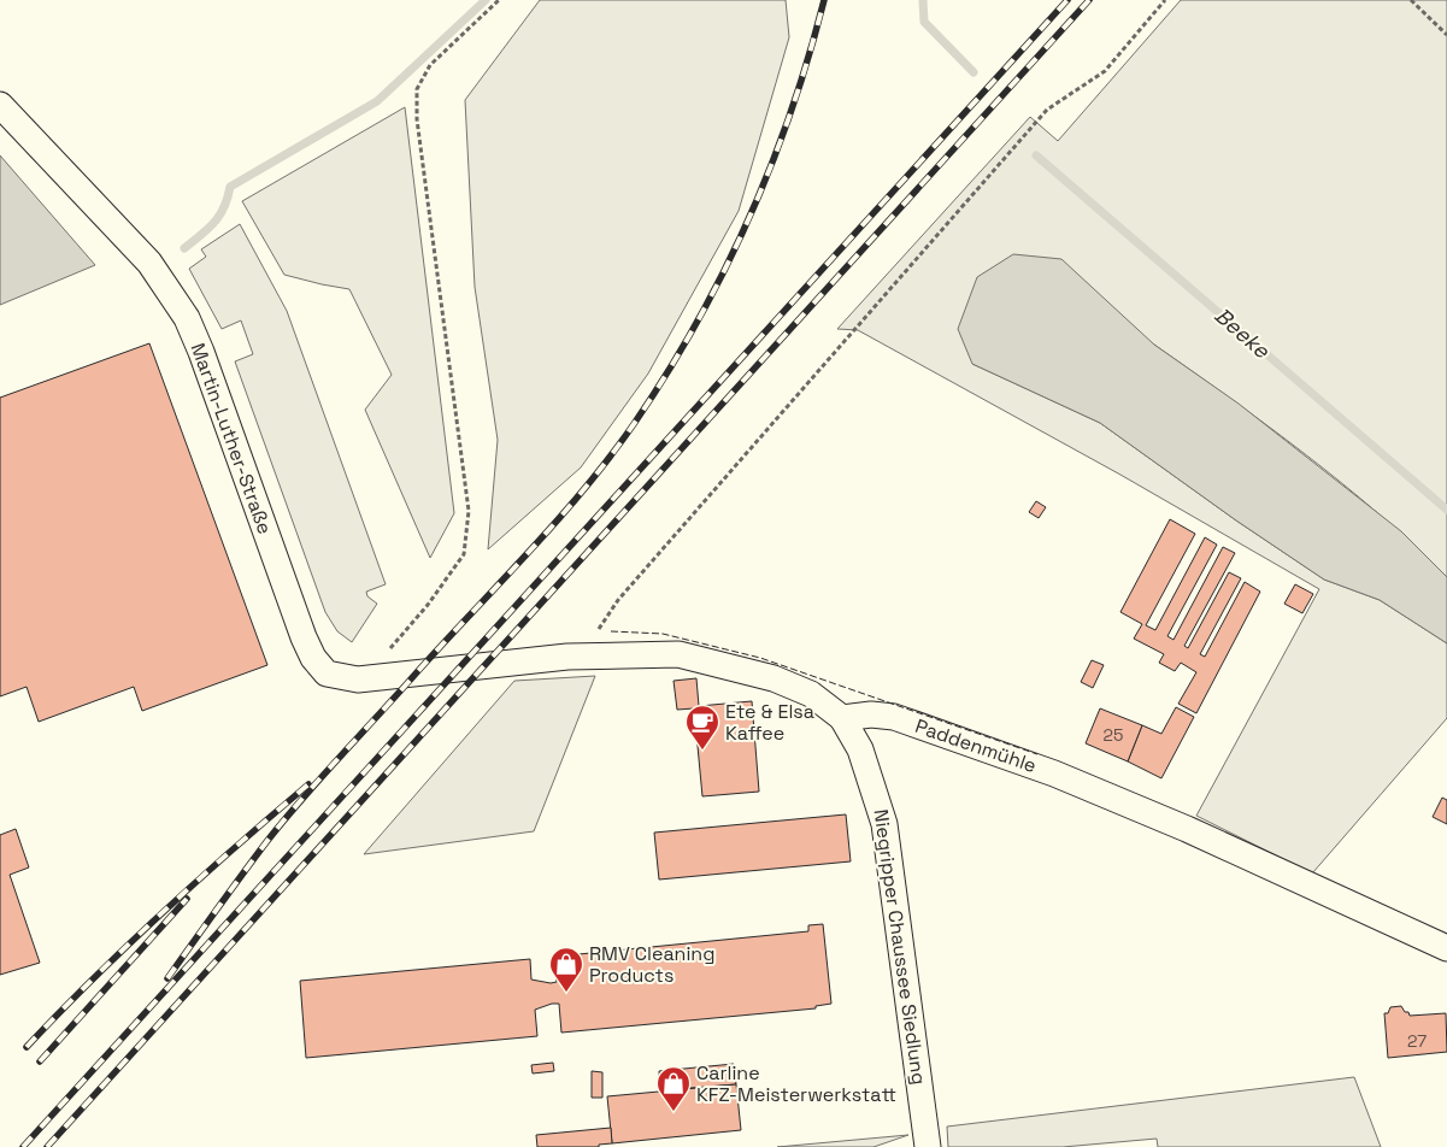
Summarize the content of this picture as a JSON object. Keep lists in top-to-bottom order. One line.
{"streets":{"street":["Martin-Luther-Straße","Paddenmühle","Niegripper Chaussee Siedlung"]},"crossings":[["Paddenmühle","Niegripper Chaussee Siedlung"]],"water":["Beeke"],"places":{"cafe":["Ete & Elsa Kaffee"],"shop":["RMV Cleaning Products","Carline KFZ-Meisterwerkstatt"]},"house_numbers":["25","27"]}
